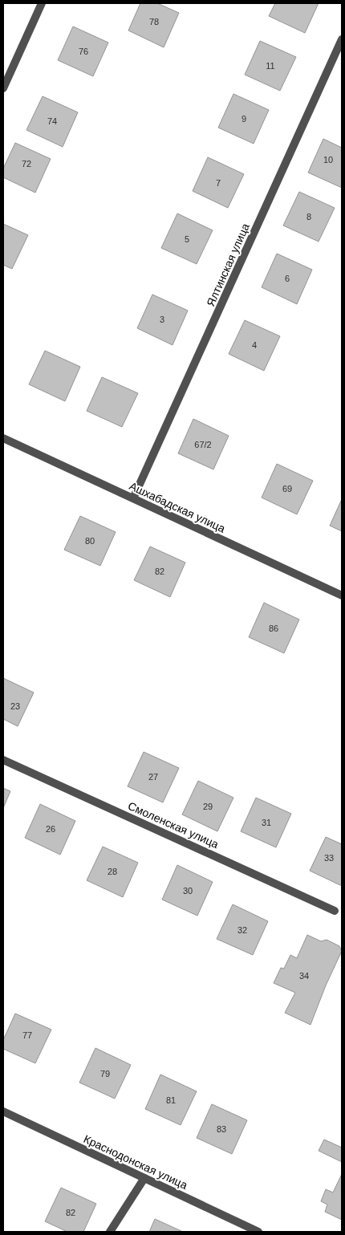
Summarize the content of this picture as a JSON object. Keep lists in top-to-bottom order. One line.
{"streets":{"street":["Ялтинская улица","Ашхабадская улица","Смоленская улица","Краснодонская улица"]},"crossings":[["Ялтинская улица","Ашхабадская улица"]],"house_numbers":["78","76","11","9","74","10","72","7","8","5","6","3","4","67/2","69","80","82","86","23","27","29","31","26","33","28","30","32","34","77","79","81","83","82"]}
